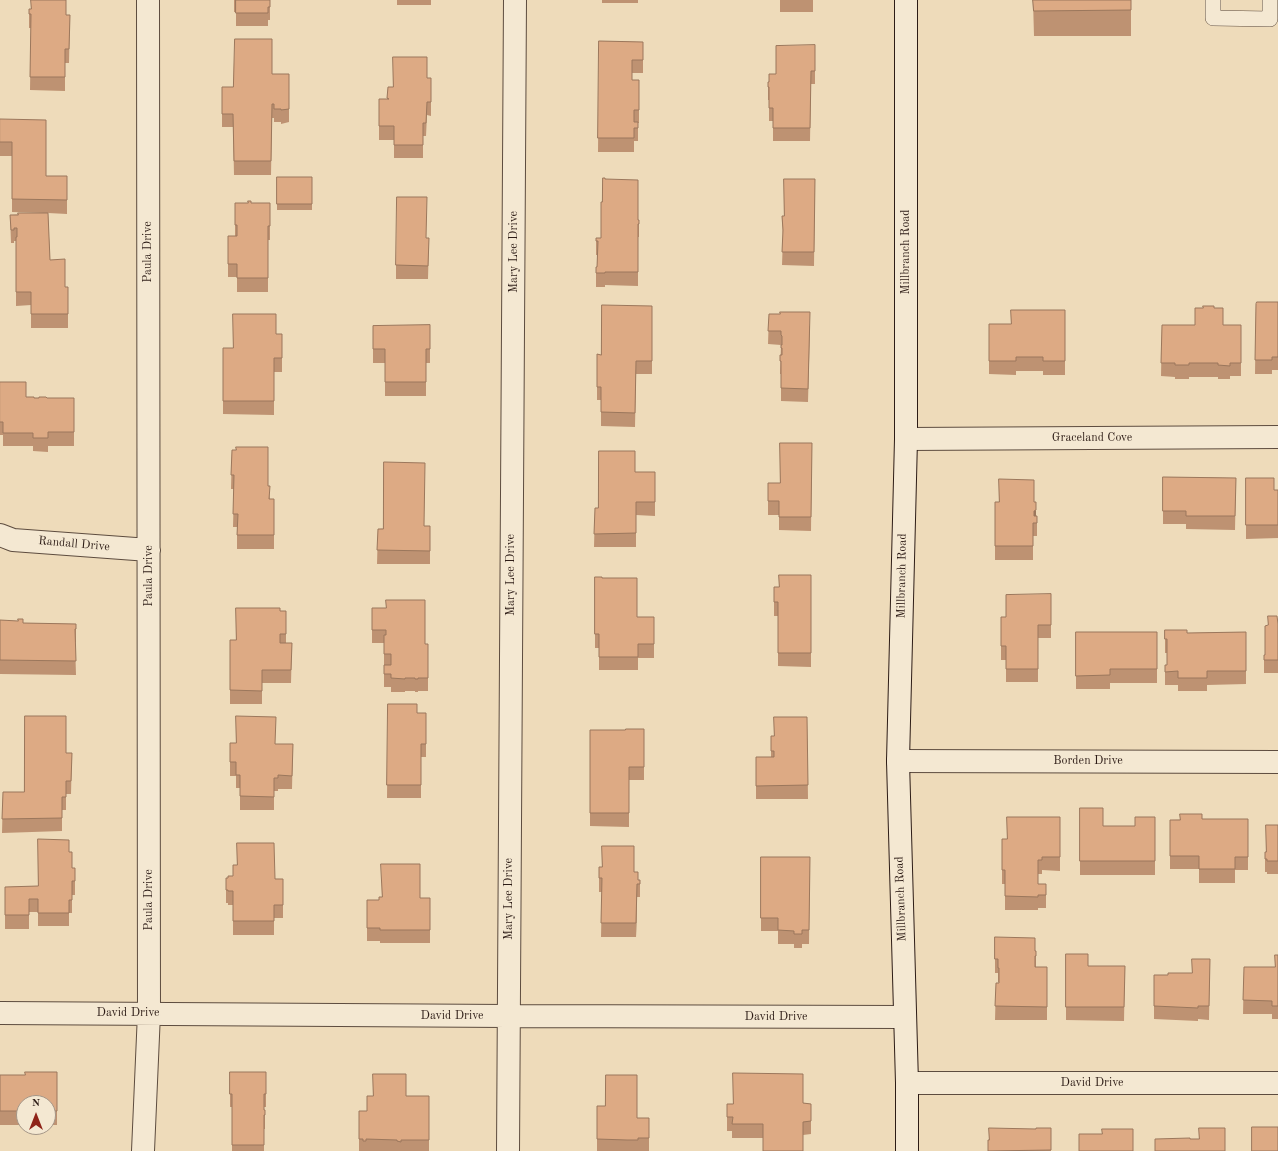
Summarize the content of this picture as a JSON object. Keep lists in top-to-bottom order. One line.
{"streets":{"street":["Paula Drive","Mary Lee Drive","Millbranch Road","Graceland Cove","Randall Drive","Borden Drive","David Drive"]},"crossings":[["Paula Drive","Randall Drive"],["Paula Drive","David Drive"],["Mary Lee Drive","David Drive"],["Millbranch Road","Graceland Cove"],["Millbranch Road","Borden Drive"],["Millbranch Road","David Drive"]],"north":"top"}
